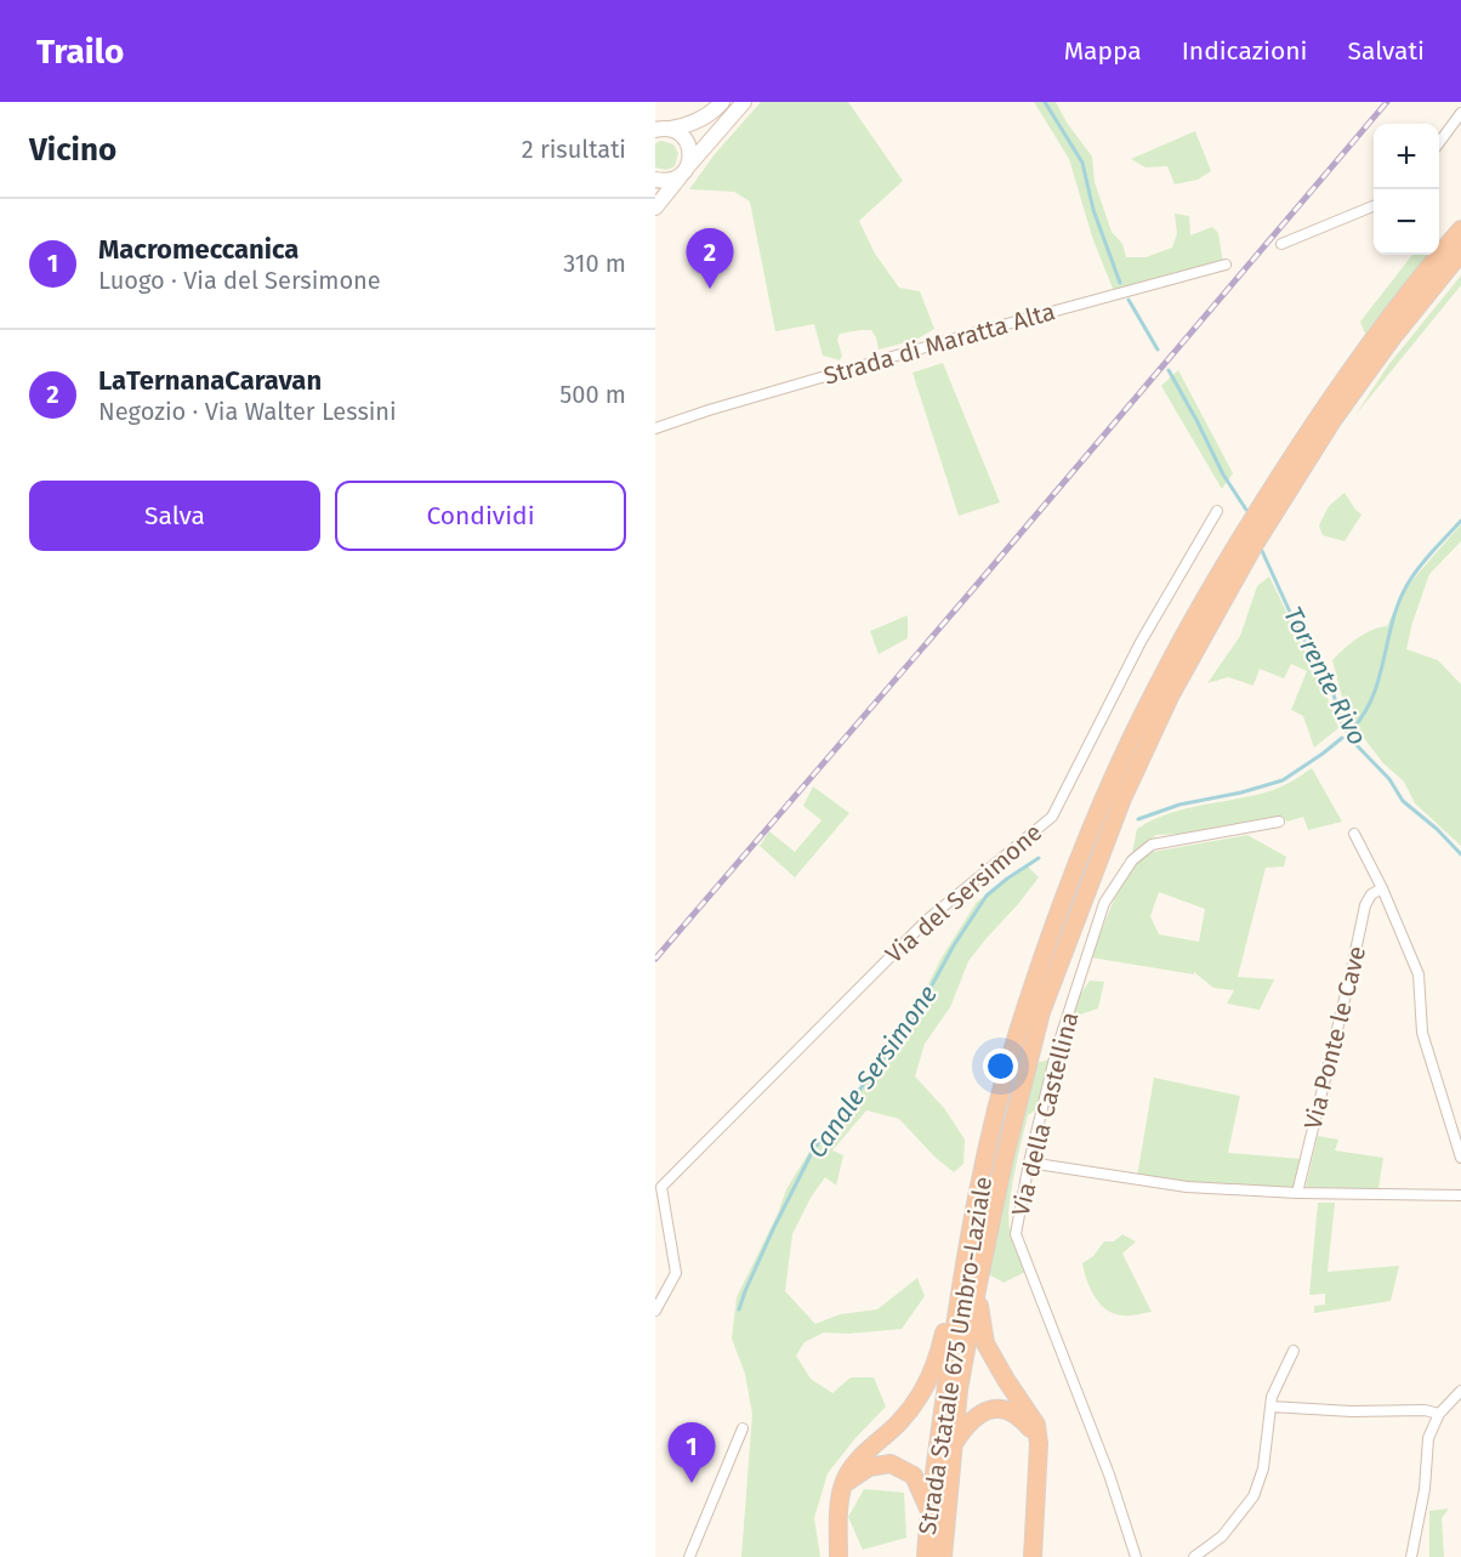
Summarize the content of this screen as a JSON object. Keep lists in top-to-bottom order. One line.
{"streets":{"highway":["Strada Statale 675 Umbro-Laziale"],"street":["Strada di Maratta Alta","Via del Sersimone","Via Ponte le Cave","Via della Castellina"]},"water":["Torrente Rivo","Canale Sersimone"],"page":{"header":"Trailo","nav":["Mappa","Indicazioni","Salvati"],"heading":["Vicino","2 risultati"],"map_buttons":["+","−"],"list":[{"mark":"1","name":"Macromeccanica","note":"Luogo · Via del Sersimone","value":"310 m"},{"mark":"2","name":"LaTernanaCaravan","note":"Negozio · Via Walter Lessini","value":"500 m"}],"pins":["2","1"],"buttons":["Salva","Condividi"]}}
